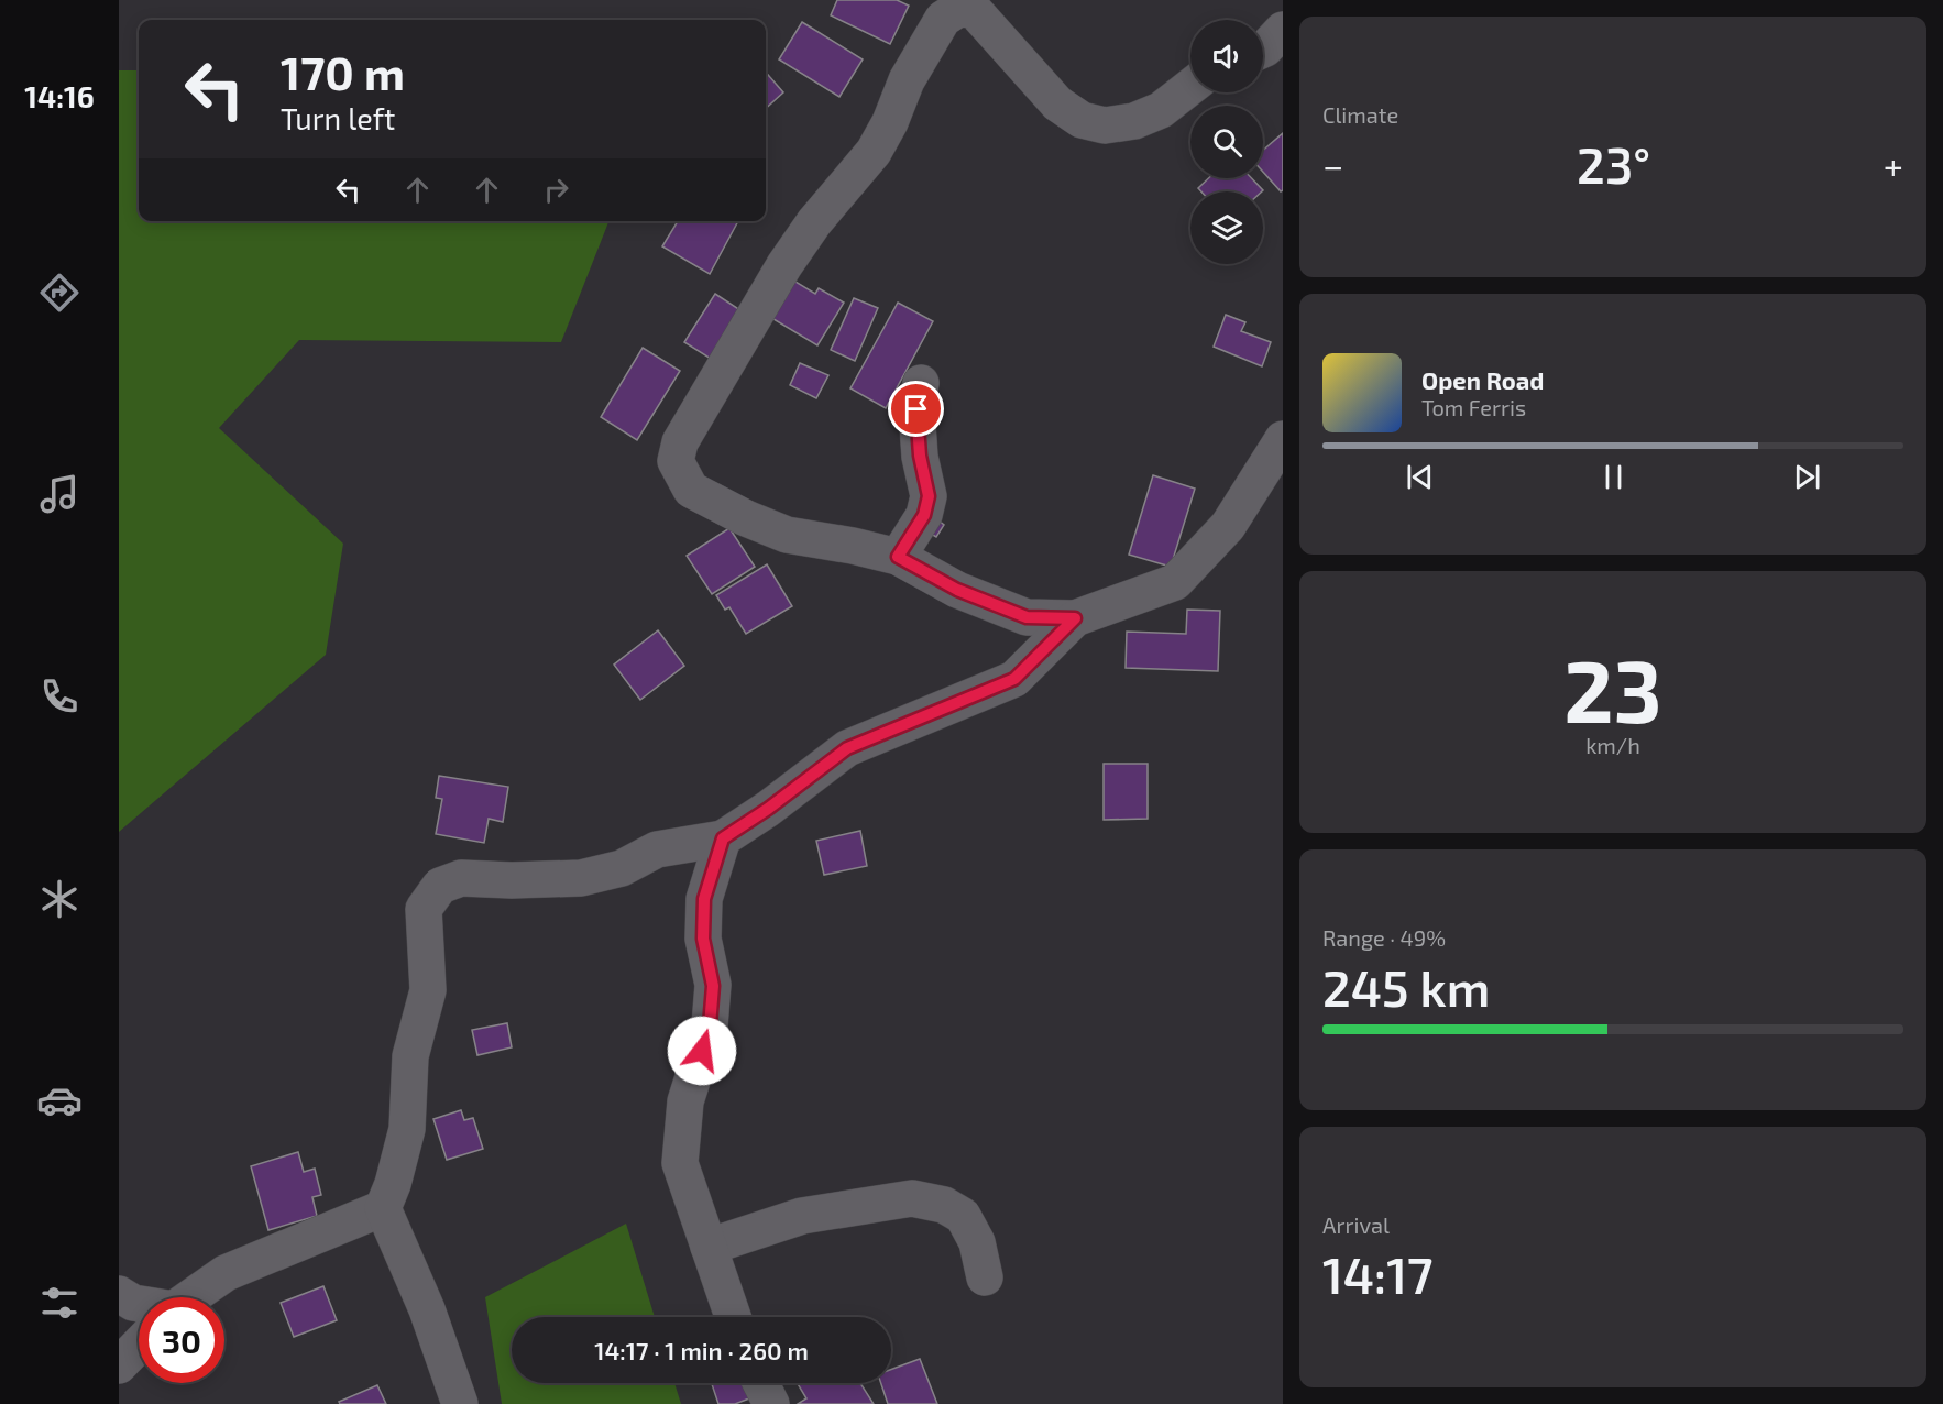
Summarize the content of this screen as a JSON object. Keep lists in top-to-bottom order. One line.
{"page":{"tabs":"14:16","tile":["Climate",["23","km/h"],["Range · 49%","245 km"],["Arrival","14:17"]],"turn":["170 m","Turn left"],"heat":["−","23°","+"],"song":["Open Road","Tom Ferris"],"limit":"30","trip":"14:17 · 1 min · 260 m"}}
